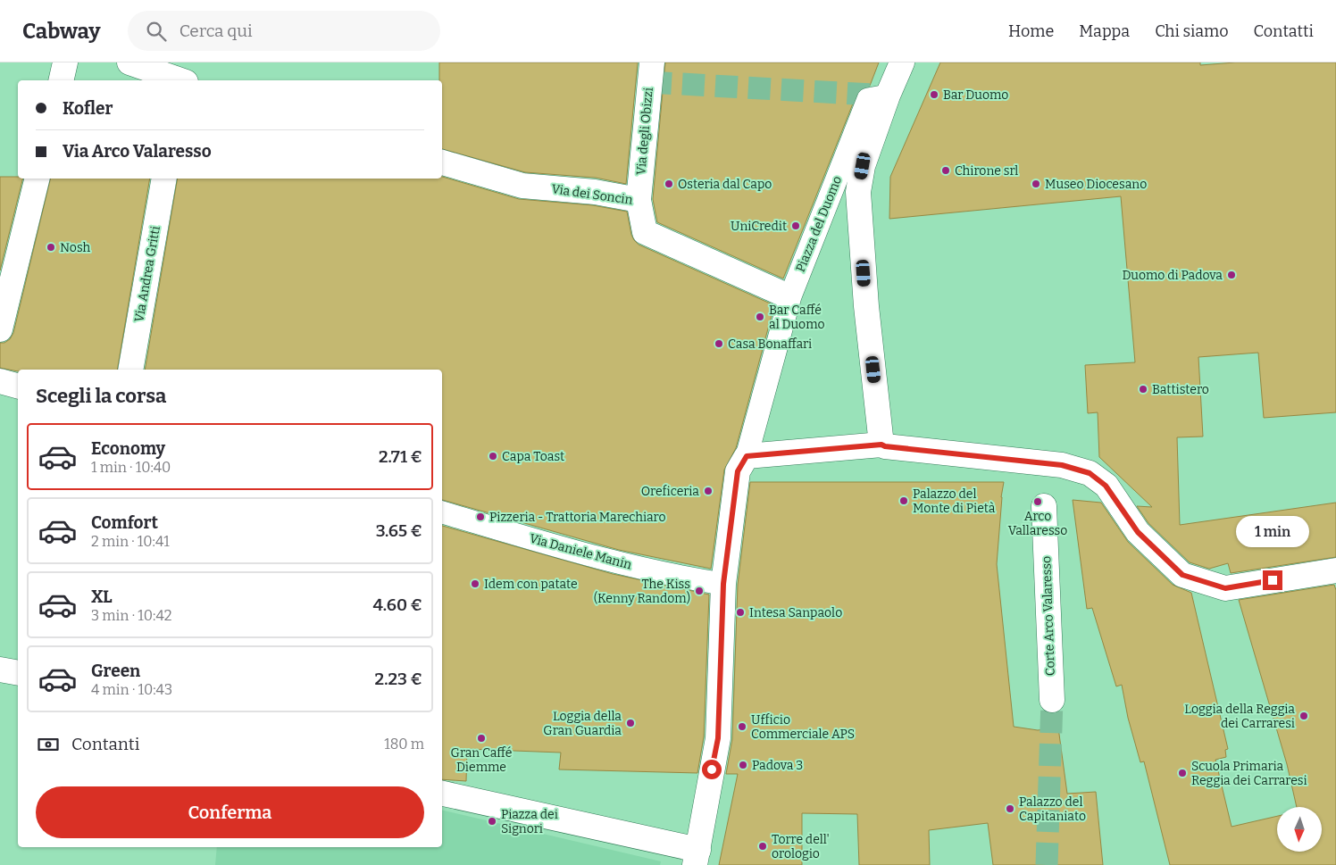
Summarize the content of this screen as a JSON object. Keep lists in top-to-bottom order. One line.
{"streets":{"street":["Via degli Obizzi","Via dei Soncin","Piazza del Duomo","Via Andrea Gritti","Via Daniele Manin","Corte Arco Valaresso"]},"crossings":[["Via degli Obizzi","Via dei Soncin"],["Via dei Soncin","Piazza del Duomo"]],"places":["Bar Duomo","Chirone srl","Osteria dal Capo","Museo Diocesano","UniCredit","Nosh","Duomo di Padova","Bar Caffé al Duomo","Casa Bonaffari","Battistero","Capa Toast","Oreficeria","Palazzo del Monte di Pietà","Arco Vallaresso","Pizzeria - Trattoria Marechiaro","Idem con patate","The Kiss (Kenny Random)","Intesa Sanpaolo","Loggia della Reggia dei Carraresi","Loggia della Gran Guardia","Ufficio Commerciale APS","Gran Caffé Diemme","Padova 3","Scuola Primaria Reggia dei Carraresi","Palazzo del Capitaniato","Piazza dei Signori","Torre dell' orologio"],"north":"bottom","page":{"header":"Cabway","search":"Cerca qui","nav":["Home","Mappa","Chi siamo","Contatti"],"banner":["Kofler","Via Arco Valaresso"],"heading":"Scegli la corsa","list":[{"name":"Economy","note":"1 min · 10:40","value":"2.71 €"},{"name":"Comfort","note":"2 min · 10:41","value":"3.65 €"},{"name":"XL","note":"3 min · 10:42","value":"4.60 €"},{"name":"Green","note":"4 min · 10:43","value":"2.23 €"}],"bubble":"1 min","pay":["Contanti","180 m"],"buttons":"Conferma"}}
